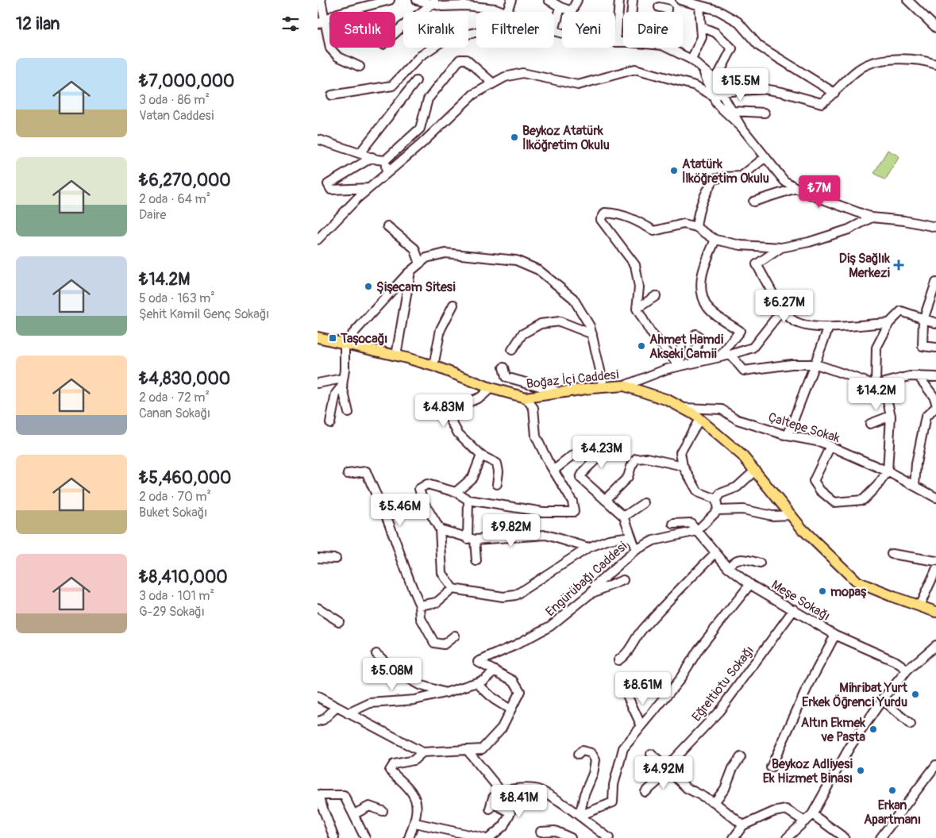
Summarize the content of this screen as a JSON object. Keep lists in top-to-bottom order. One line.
{"streets":{"main road":["Boğaz İçi Caddesi"],"street":["Çaltepe Sokak","Engürübağı Caddesi","Meşe Sokağı","Eğreltiotu Sokağı"]},"crossings":[["Boğaz İçi Caddesi","Çaltepe Sokak"],["Engürübağı Caddesi","Meşe Sokağı"],["Meşe Sokağı","Eğreltiotu Sokağı"]],"places":{"other":["Beykoz Atatürk İlköğretim Okulu","Atatürk İlköğretim Okulu","Şişecam Sitesi","Ahmet Hamdi Akseki Camii","mopaş","Mihribat Yurt Erkek Öḡrenci Yurdu","Altın Ekmek ve Pasta","Beykoz Adliyesi Ek Hizmet Binası","Erkan Apartmanı"],"health":["Diş Sağlık Merkezi"],"transit":["Taşocağı"]},"page":{"heading":"12 ilan","chip":["Satılık","Kiralık","Filtreler","Yeni","Daire"],"list":[{"name":"₺7,000,000","note":"3 oda · 86 m² · Vatan Caddesi"},{"name":"₺6,270,000","note":"2 oda · 64 m² · Daire"},{"name":"₺14.2M","note":"5 oda · 163 m² · Şehit Kamil Genç Sokağı"},{"name":"₺4,830,000","note":"2 oda · 72 m² · Canan Sokağı"},{"name":"₺5,460,000","note":"2 oda · 70 m² · Buket Sokağı"},{"name":"₺8,410,000","note":"3 oda · 101 m² · G-29 Sokağı"}],"price":["₺15.5M","₺7M","₺6.27M","₺14.2M","₺4.83M","₺4.23M","₺5.46M","₺9.82M","₺5.08M","₺8.61M","₺4.92M","₺8.41M"]}}
